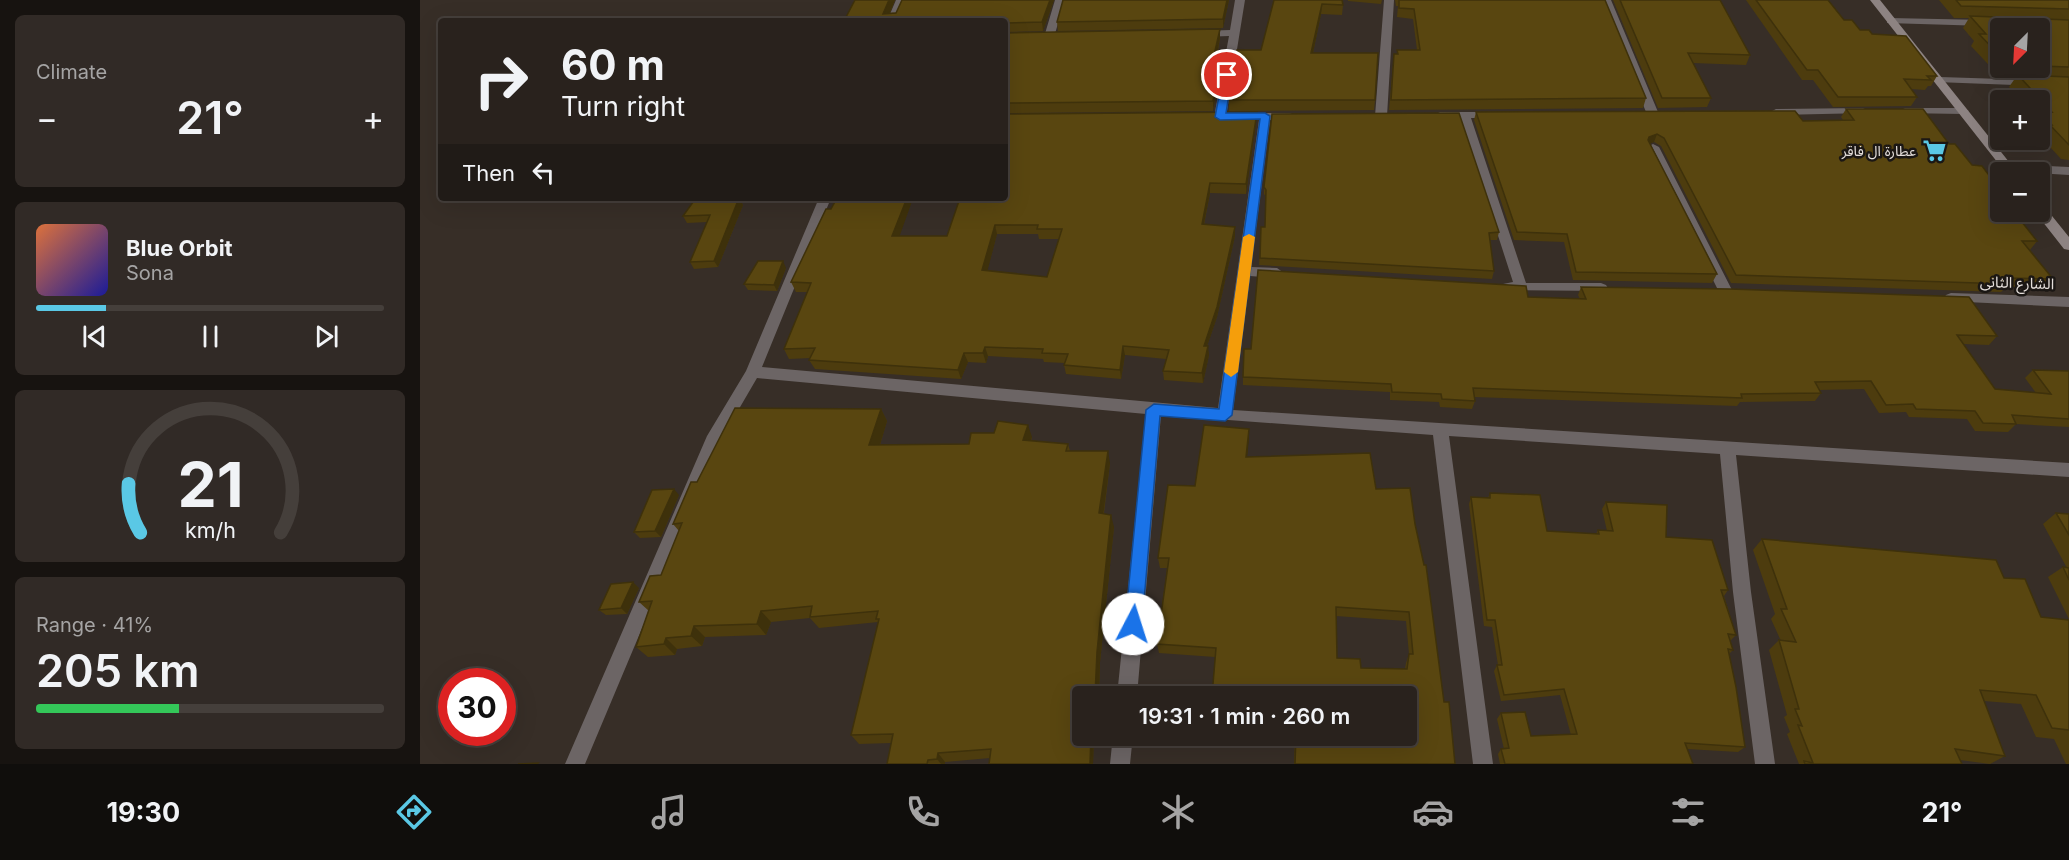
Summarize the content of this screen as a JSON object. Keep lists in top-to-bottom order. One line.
{"streets":{"street":["الشارع الثانى"]},"places":{"supermarket":["عطارة ال فاقر"]},"north":"bottom left","page":{"tile":["Climate",["Range · 41%","205 km"]],"map_buttons":["+","−"],"turn":["60 m","Turn right"],"heat":["−","21°","+"],"then":"Then","song":["Blue Orbit","Sona"],"limit":"30","trip":"19:31 · 1 min · 260 m","tabs":["19:30","21°"],"gauge":["21","km/h"]}}
